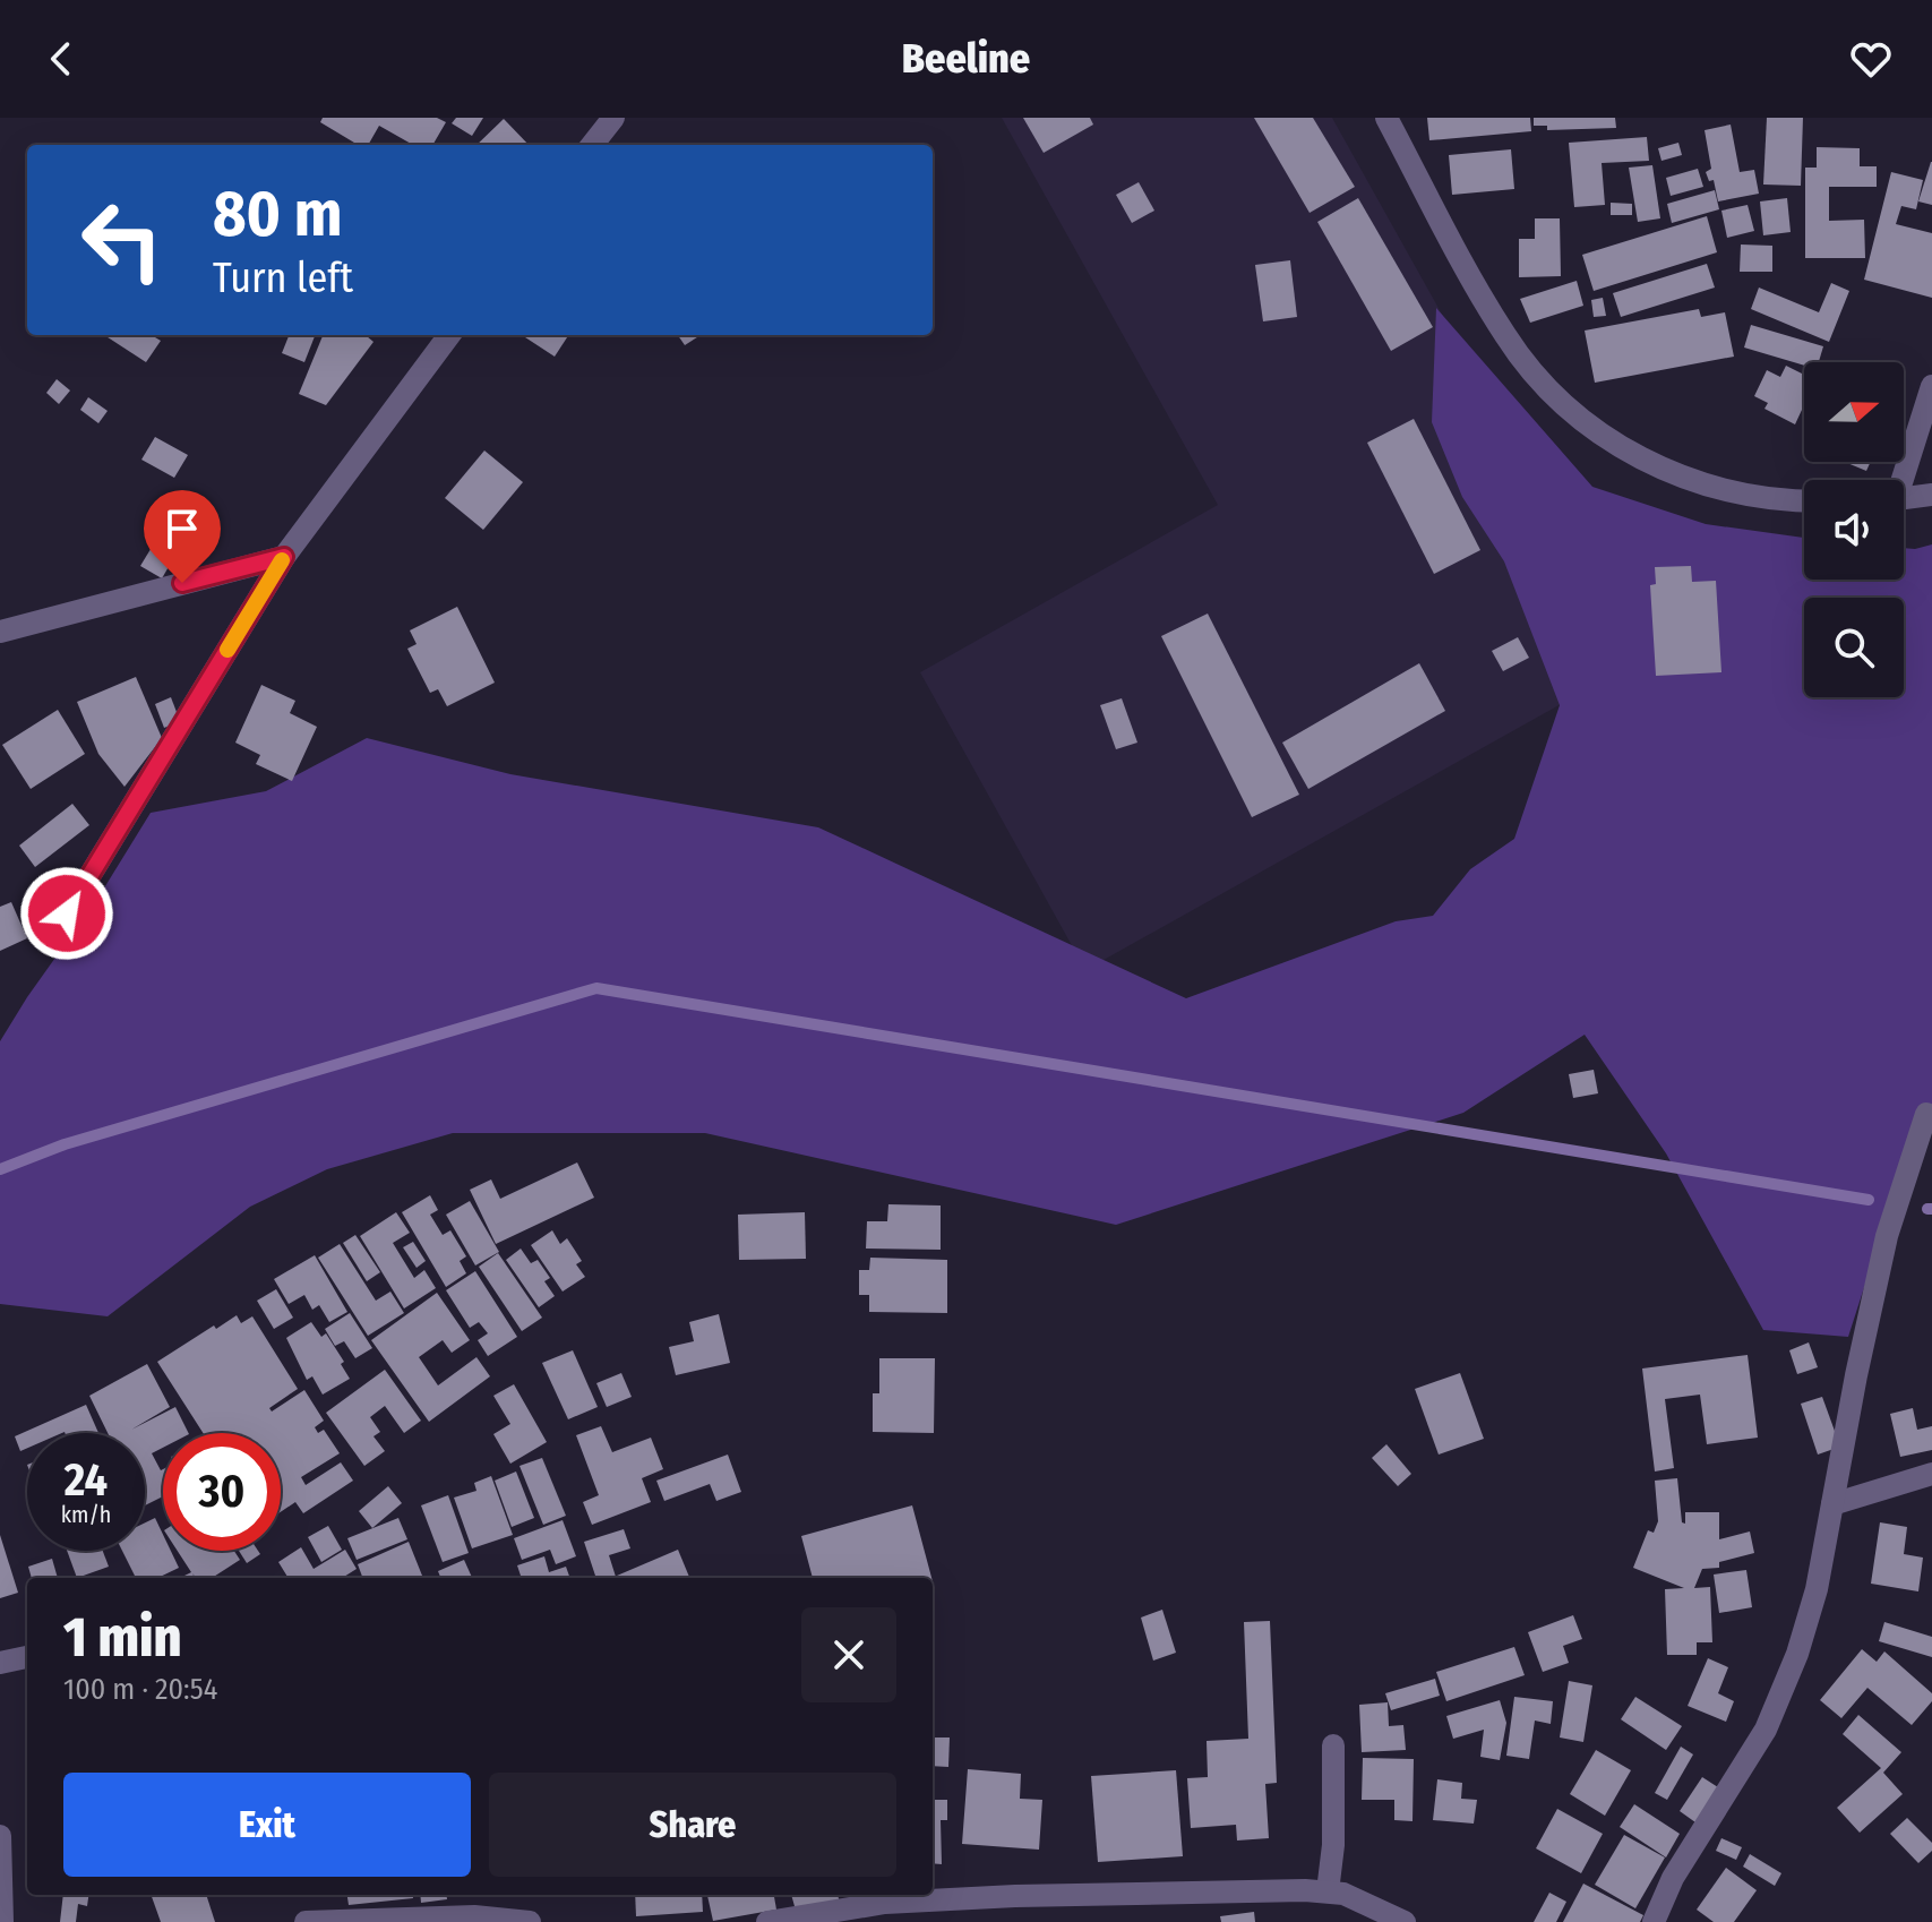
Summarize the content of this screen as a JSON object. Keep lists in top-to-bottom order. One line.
{"north":"right","page":{"header":"Beeline","turn":["80 m","Turn left"],"speed":"24 km/h","limit":"30","heading":["1 min","100 m · 20:54"],"buttons":["Exit","Share"]}}
